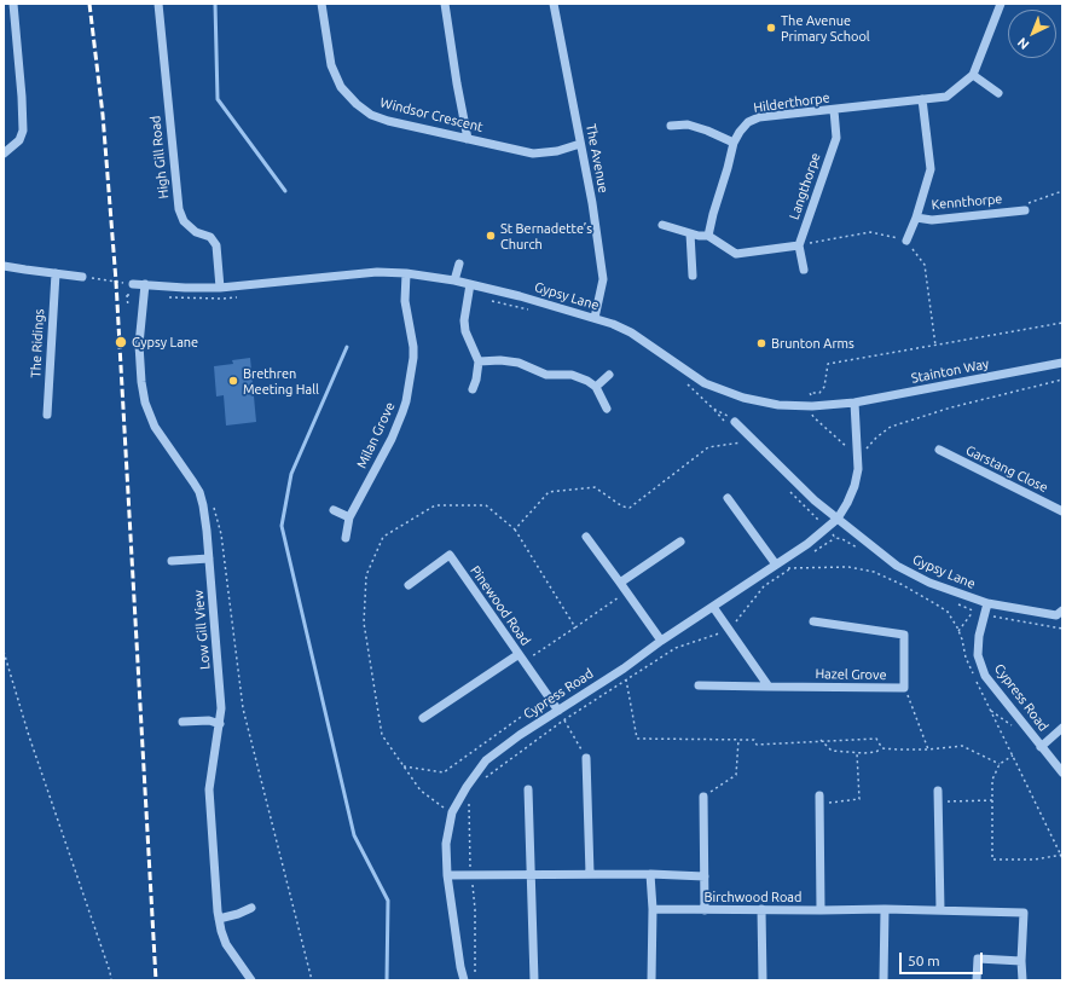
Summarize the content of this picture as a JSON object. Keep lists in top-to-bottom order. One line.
{"streets":{"street":["Hilderthorpe","Windsor Crescent","High Gill Road","The Avenue","Langthorpe","Kennthorpe","Gypsy Lane","The Ridings","Stainton Way","Milan Grove","Garstang Close","Pinewood Road","Low Gill View","Hazel Grove","Cypress Road","Birchwood Road"]},"crossings":[["Hilderthorpe","Langthorpe"],["Hilderthorpe","Kennthorpe"],["Windsor Crescent","The Avenue"],["High Gill Road","Gypsy Lane"],["The Avenue","Gypsy Lane"],["Gypsy Lane","Stainton Way"],["Gypsy Lane","Milan Grove"],["Gypsy Lane","Low Gill View"],["Gypsy Lane","Cypress Road"],["Pinewood Road","Cypress Road"]],"places":["The Avenue Primary School","St Bernadette’s Church","Gypsy Lane","Brunton Arms","Brethren Meeting Hall"],"scale_bar":"50 m","north":"bottom left"}
